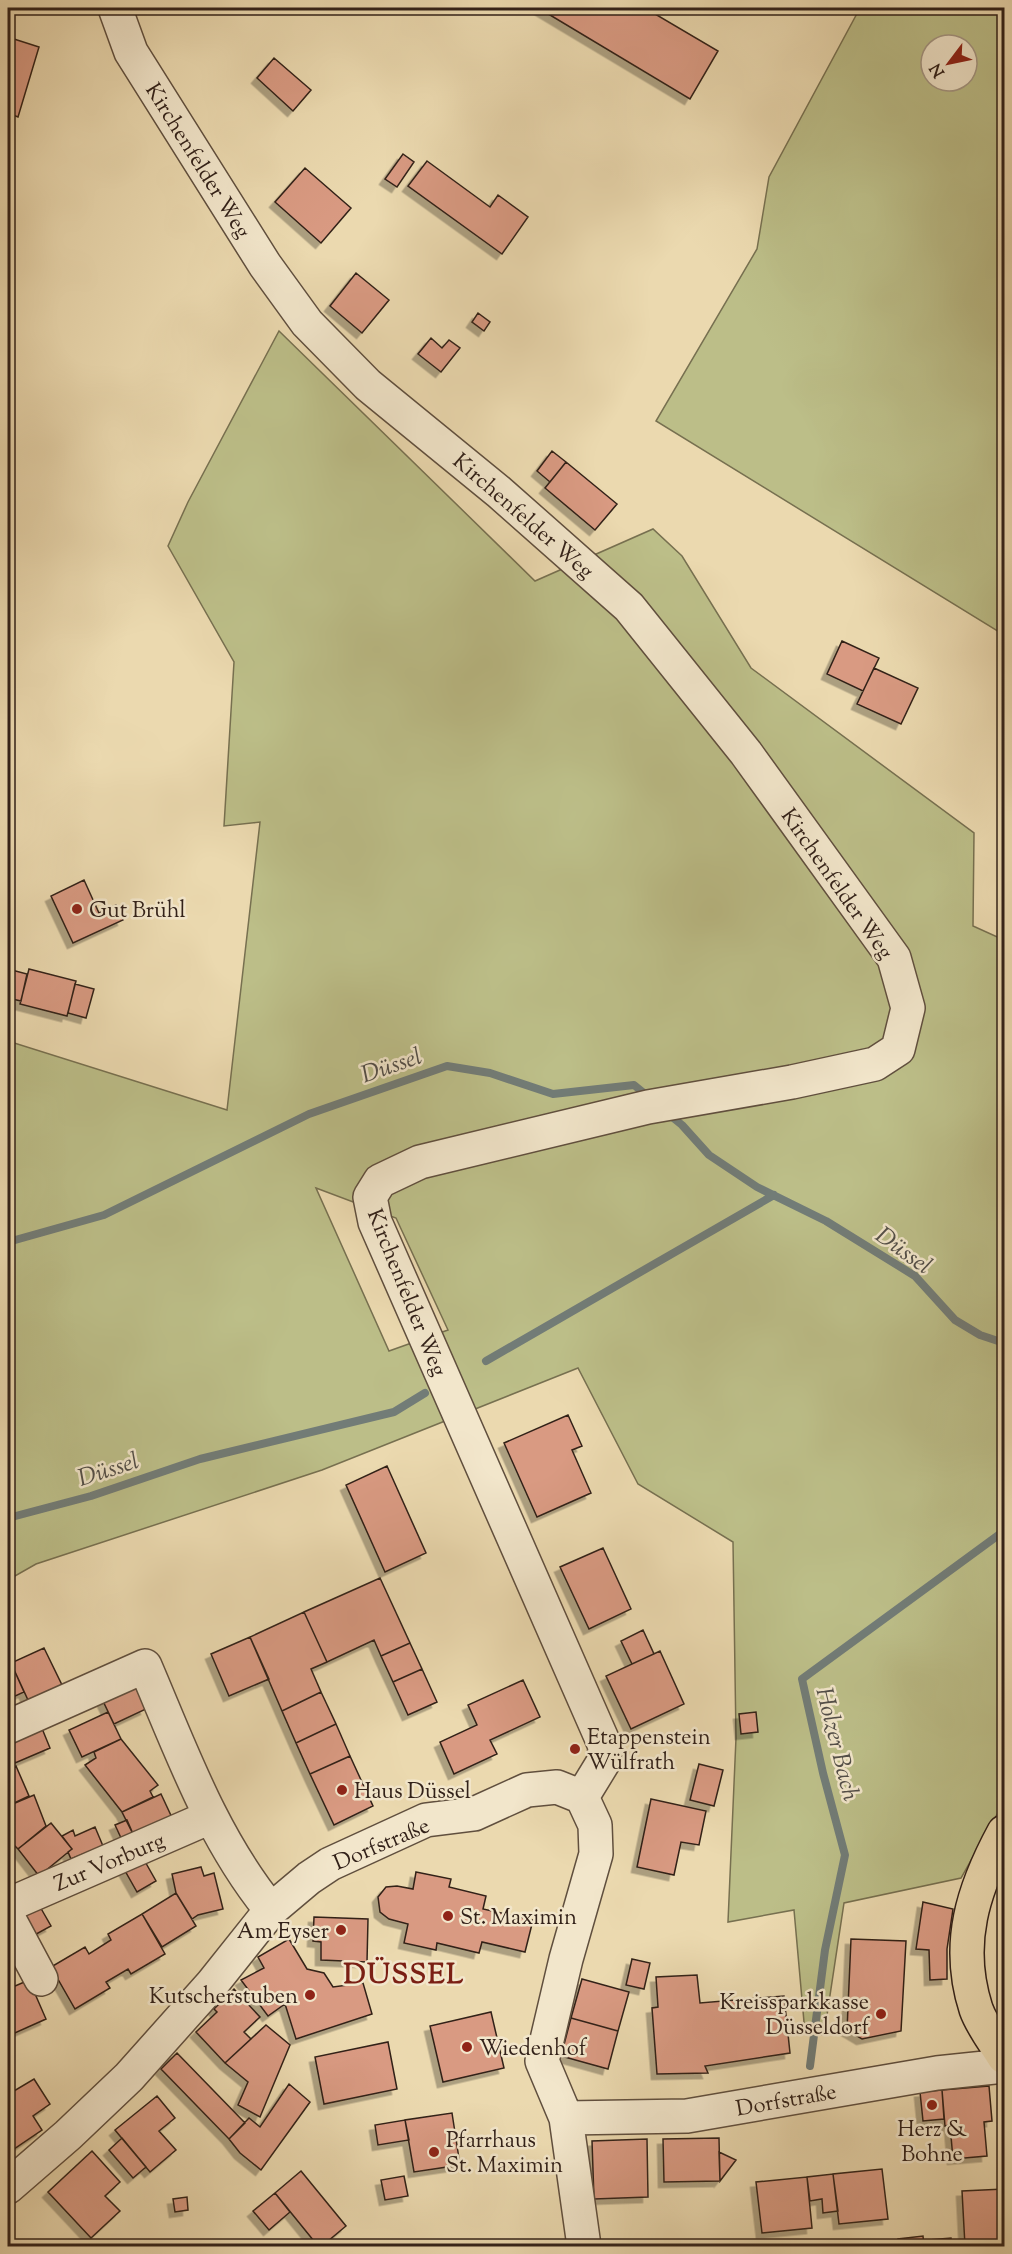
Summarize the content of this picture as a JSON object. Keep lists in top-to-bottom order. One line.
{"streets":{"street":["Kirchenfelder Weg","Dorfstraße","Zur Vorburg"]},"crossings":[["Kirchenfelder Weg","Dorfstraße"]],"districts":["DÜSSEL"],"water":["Düssel","Holzer Bach"],"places":["Gut Brühl","Etappenstein Wülfrath","Haus Düssel","St. Maximin","Am Eyser","Kutscherstuben","Kreissparkkasse Düsseldorf","Wiedenhof","Herz & Bohne","Pfarrhaus St. Maximin"],"north":"bottom left"}
